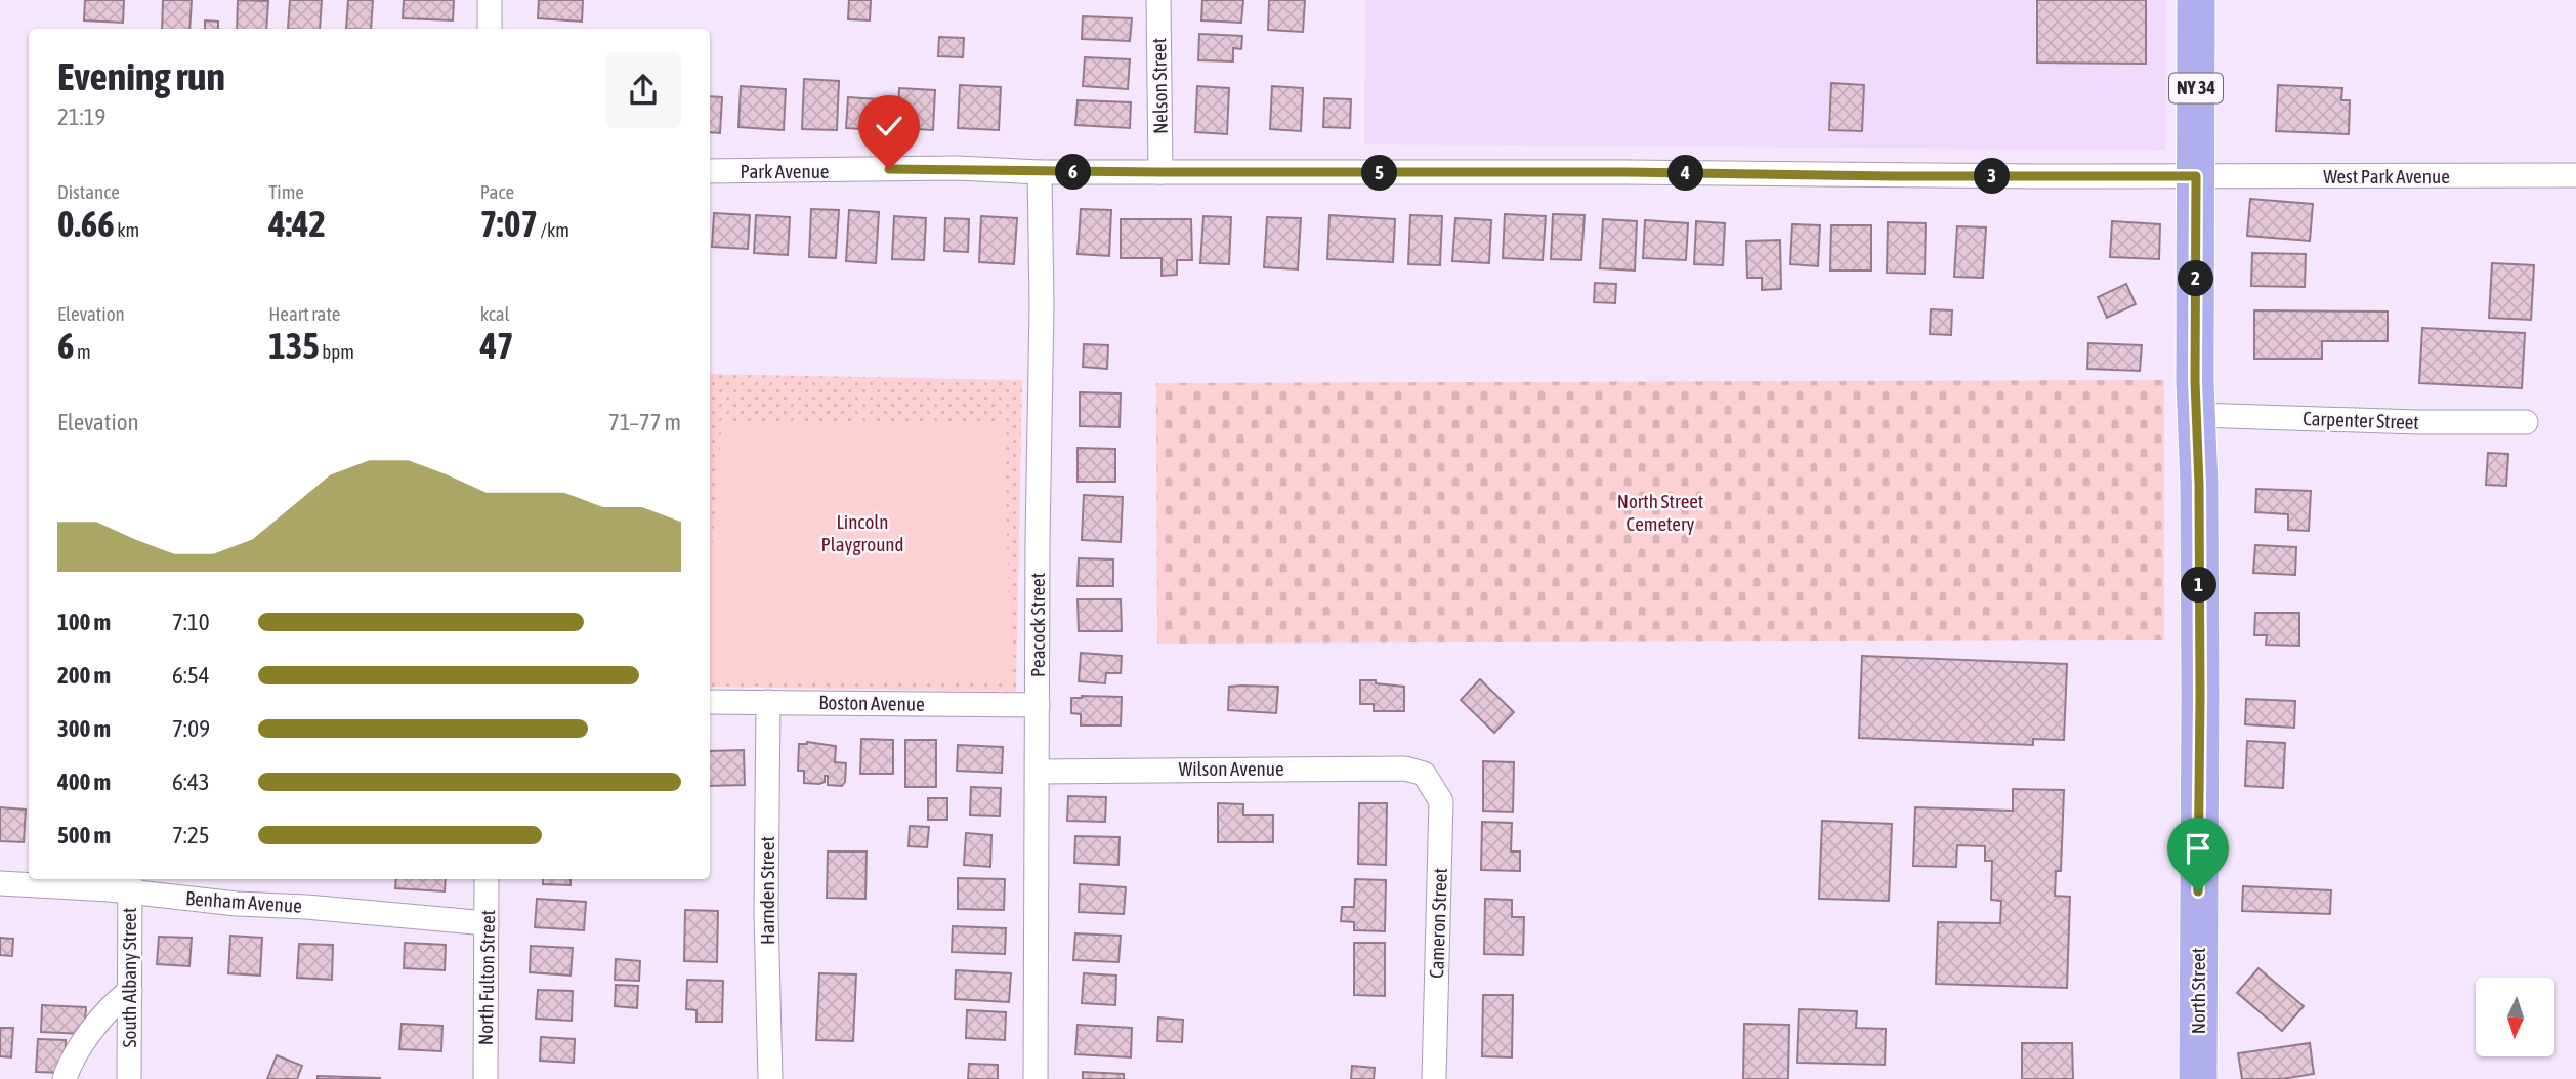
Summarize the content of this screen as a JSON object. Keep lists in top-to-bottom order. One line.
{"streets":{"main road":["NY 34","North Street"],"street":["Nelson Street","Park Avenue","West Park Avenue","Carpenter Street","Peacock Street","Boston Avenue","Wilson Avenue","Harnden Street","Benham Avenue","Cameron Street","South Albany Street","North Fulton Street"]},"crossings":[["Nelson Street","Park Avenue"],["Park Avenue","West Park Avenue"],["Park Avenue","Peacock Street"],["Park Avenue","North Street"],["West Park Avenue","North Street"],["Carpenter Street","North Street"],["Peacock Street","Boston Avenue"],["Peacock Street","Wilson Avenue"],["Boston Avenue","Harnden Street"],["Wilson Avenue","Cameron Street"],["Benham Avenue","South Albany Street"],["Benham Avenue","North Fulton Street"]],"parks":["North Street Cemetery","Lincoln Playground"],"north":"bottom","page":{"heading":["Evening run","21:19"],"stats":[["Distance","0.66 km"],["Time","4:42"],["Pace","7:07 /km"],["Elevation","6 m"],["Heart rate","135 bpm"],["kcal","47"]],"pins":["6","4","5","3","2","1"],"chart":["Elevation","71–77 m"],"list":[{"name":"100 m","note":"7:10"},{"name":"200 m","note":"6:54"},{"name":"300 m","note":"7:09"},{"name":"400 m","note":"6:43"},{"name":"500 m","note":"7:25"}]}}
